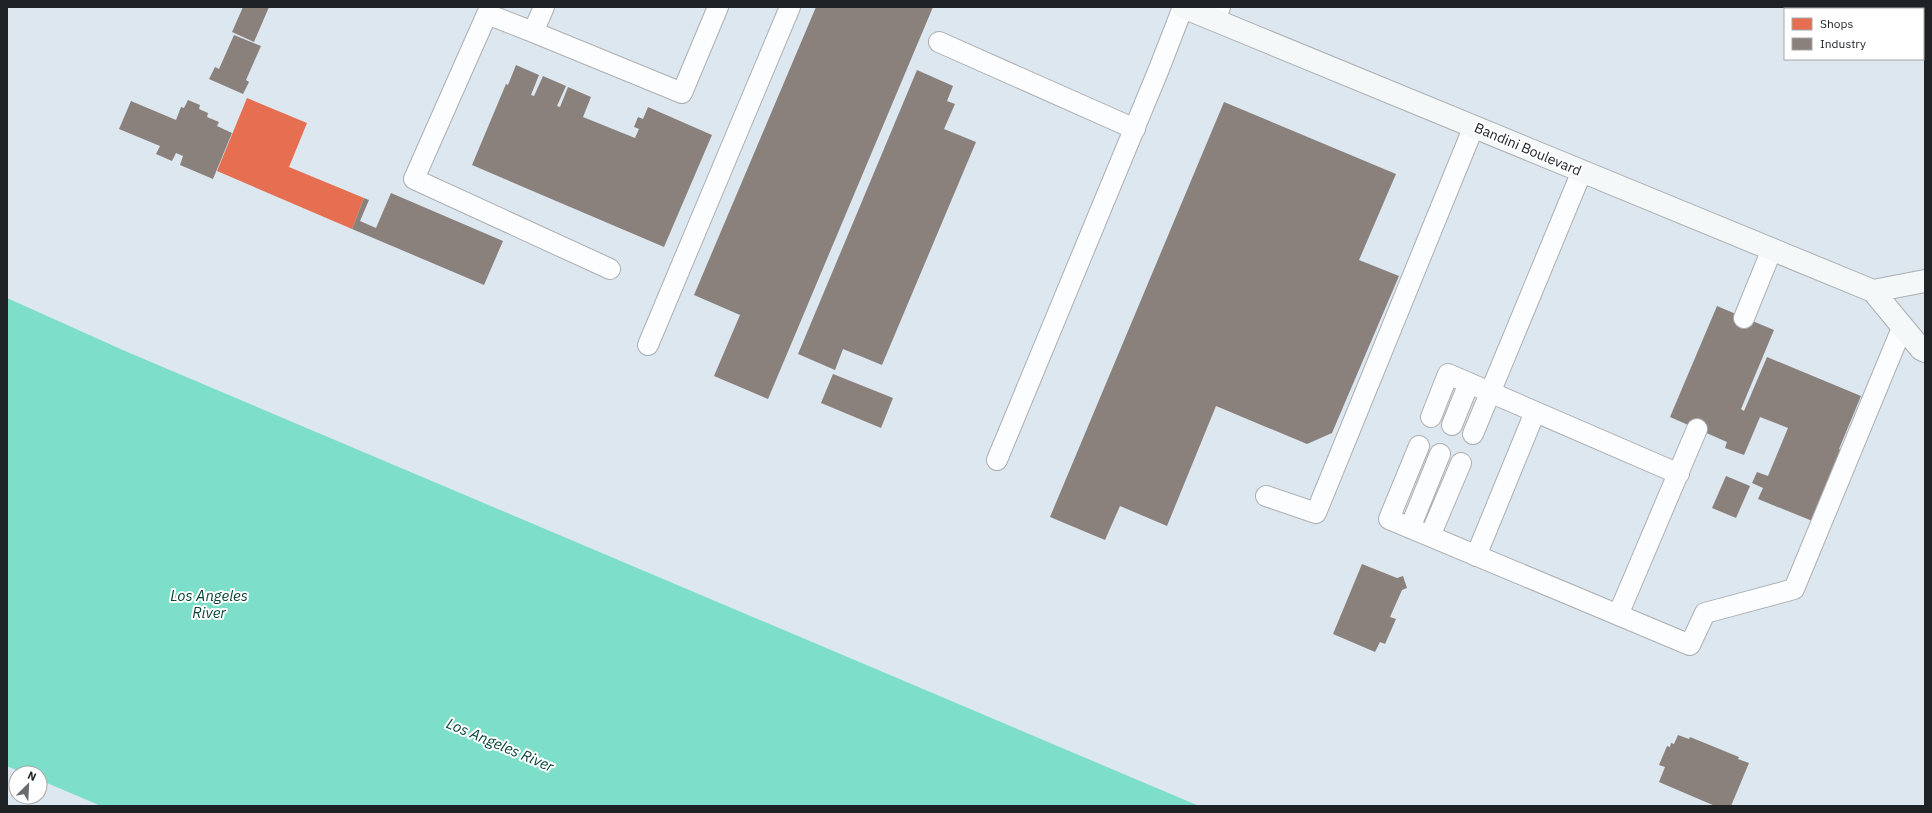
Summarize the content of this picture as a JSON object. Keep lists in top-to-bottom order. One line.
{"streets":{"main road":["Bandini Boulevard"]},"water":["Los Angeles River"],"legend":["Shops","Industry"],"north":"top right"}
